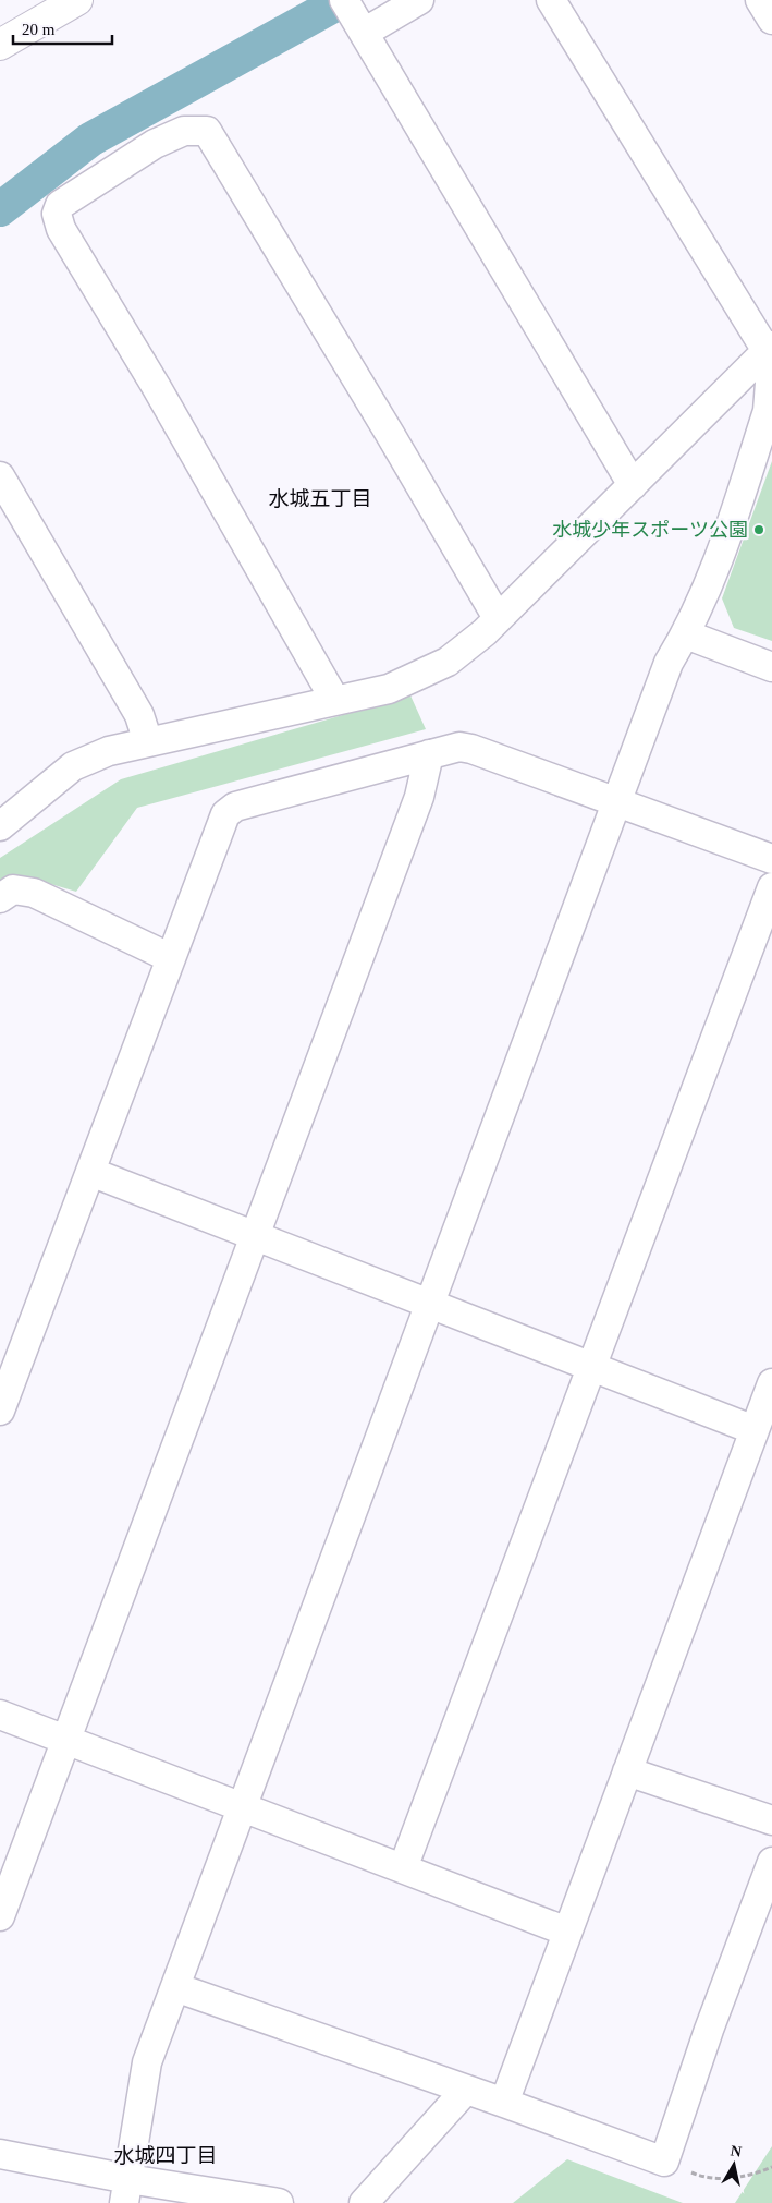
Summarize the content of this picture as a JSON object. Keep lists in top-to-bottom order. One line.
{"districts":["水城五丁目","水城四丁目"],"places":["水城少年スポーツ公園"],"scale_bar":"20 m","north":"top"}
